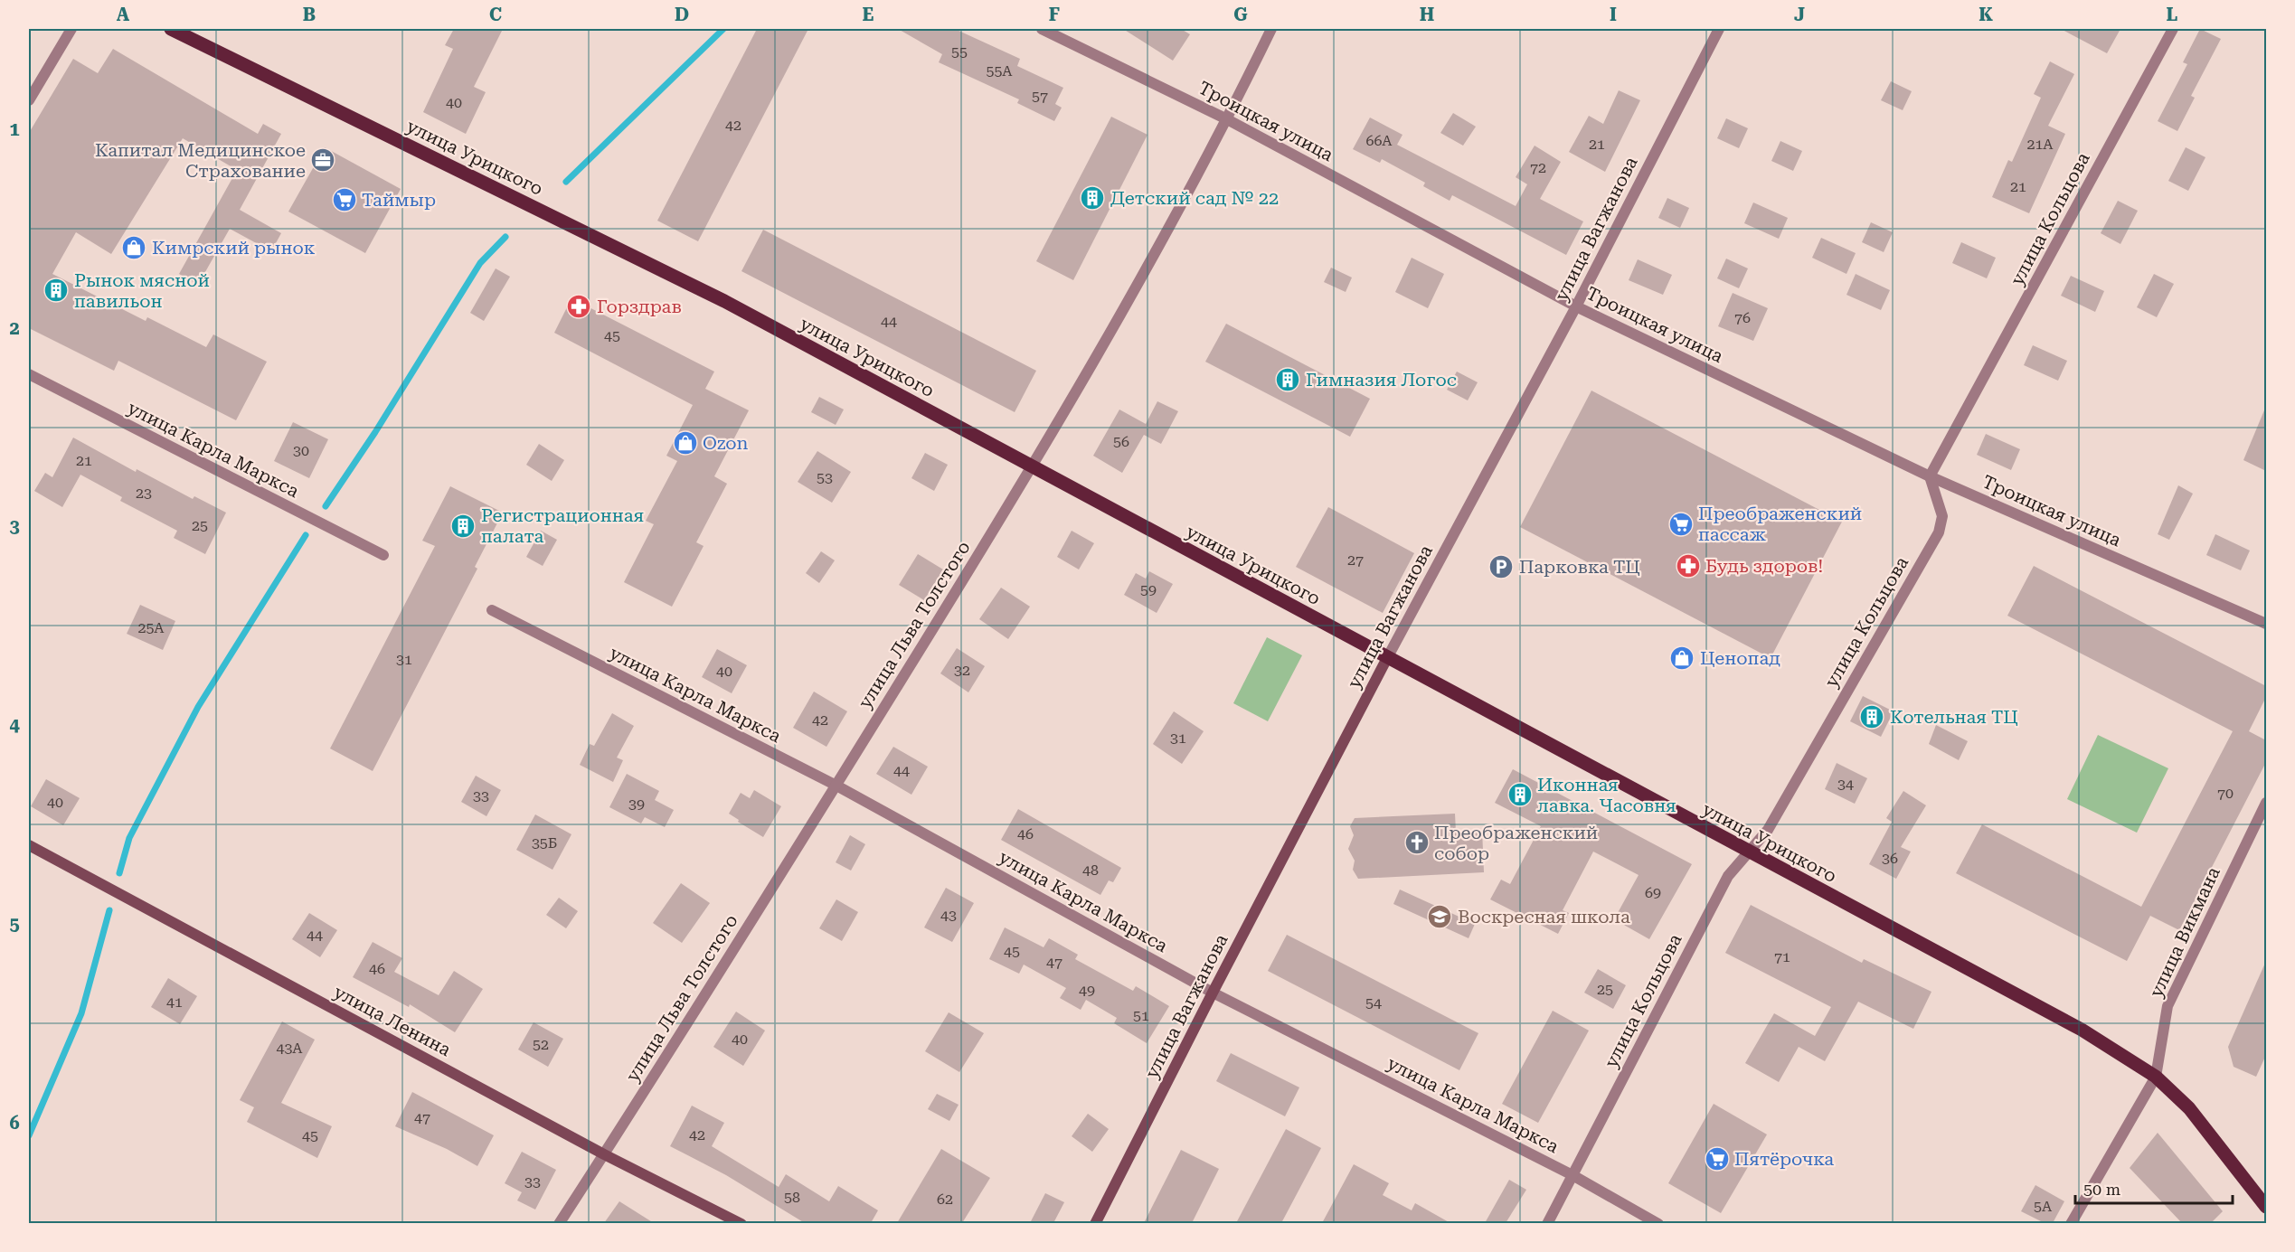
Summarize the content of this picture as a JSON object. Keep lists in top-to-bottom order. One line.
{"streets":{"main road":["улица Урицкого","улица Вагжанова","улица Ленина"],"street":["Троицкая улица","улица Кольцова","улица Карла Маркса","улица Льва Толстого","улица Викмана"]},"crossings":[["Троицкая улица","улица Кольцова"],["Троицкая улица","улица Вагжанова"],["Троицкая улица","улица Льва Толстого"],["улица Урицкого","улица Кольцова"],["улица Урицкого","улица Вагжанова"],["улица Урицкого","улица Льва Толстого"],["улица Урицкого","улица Викмана"],["улица Кольцова","улица Карла Маркса"],["улица Вагжанова","улица Карла Маркса"],["улица Карла Маркса","улица Льва Толстого"],["улица Льва Толстого","улица Ленина"]],"places":{"office":["Капитал Медицинское Страхование"],"building":["Детский сад № 22","Рынок мясной павильон","Гимназия Логос","Регистрационная палата","Котельная ТЦ","Иконная лавка. Часовня"],"supermarket":["Таймыр","Преображенский пассаж","Пятёрочка"],"shop":["Кимрский рынок","Ozon","Ценопад"],"pharmacy":["Горздрав","Будь здоров!"],"parking":["Парковка ТЦ"],"church":["Преображенский собор"],"school or university":["Воскресная школа"]},"house_numbers":["55","55А","57","40","42","66А","21","21А","72","21","76","44","45","56","30","21","53","23","25","27","59","25А","31","32","40","42","31","44","34","70","33","40","39","46","35Б","36","48","69","43","44","45","71","47","46","25","49","41","54","51","40","52","43А","47","42","45","33","58","62","5А"],"scale_bar":"50 m","grid":{"columns":["A","B","C","D","E","F","G","H","I","J","K","L"],"rows":["1","2","3","4","5","6"]}}
